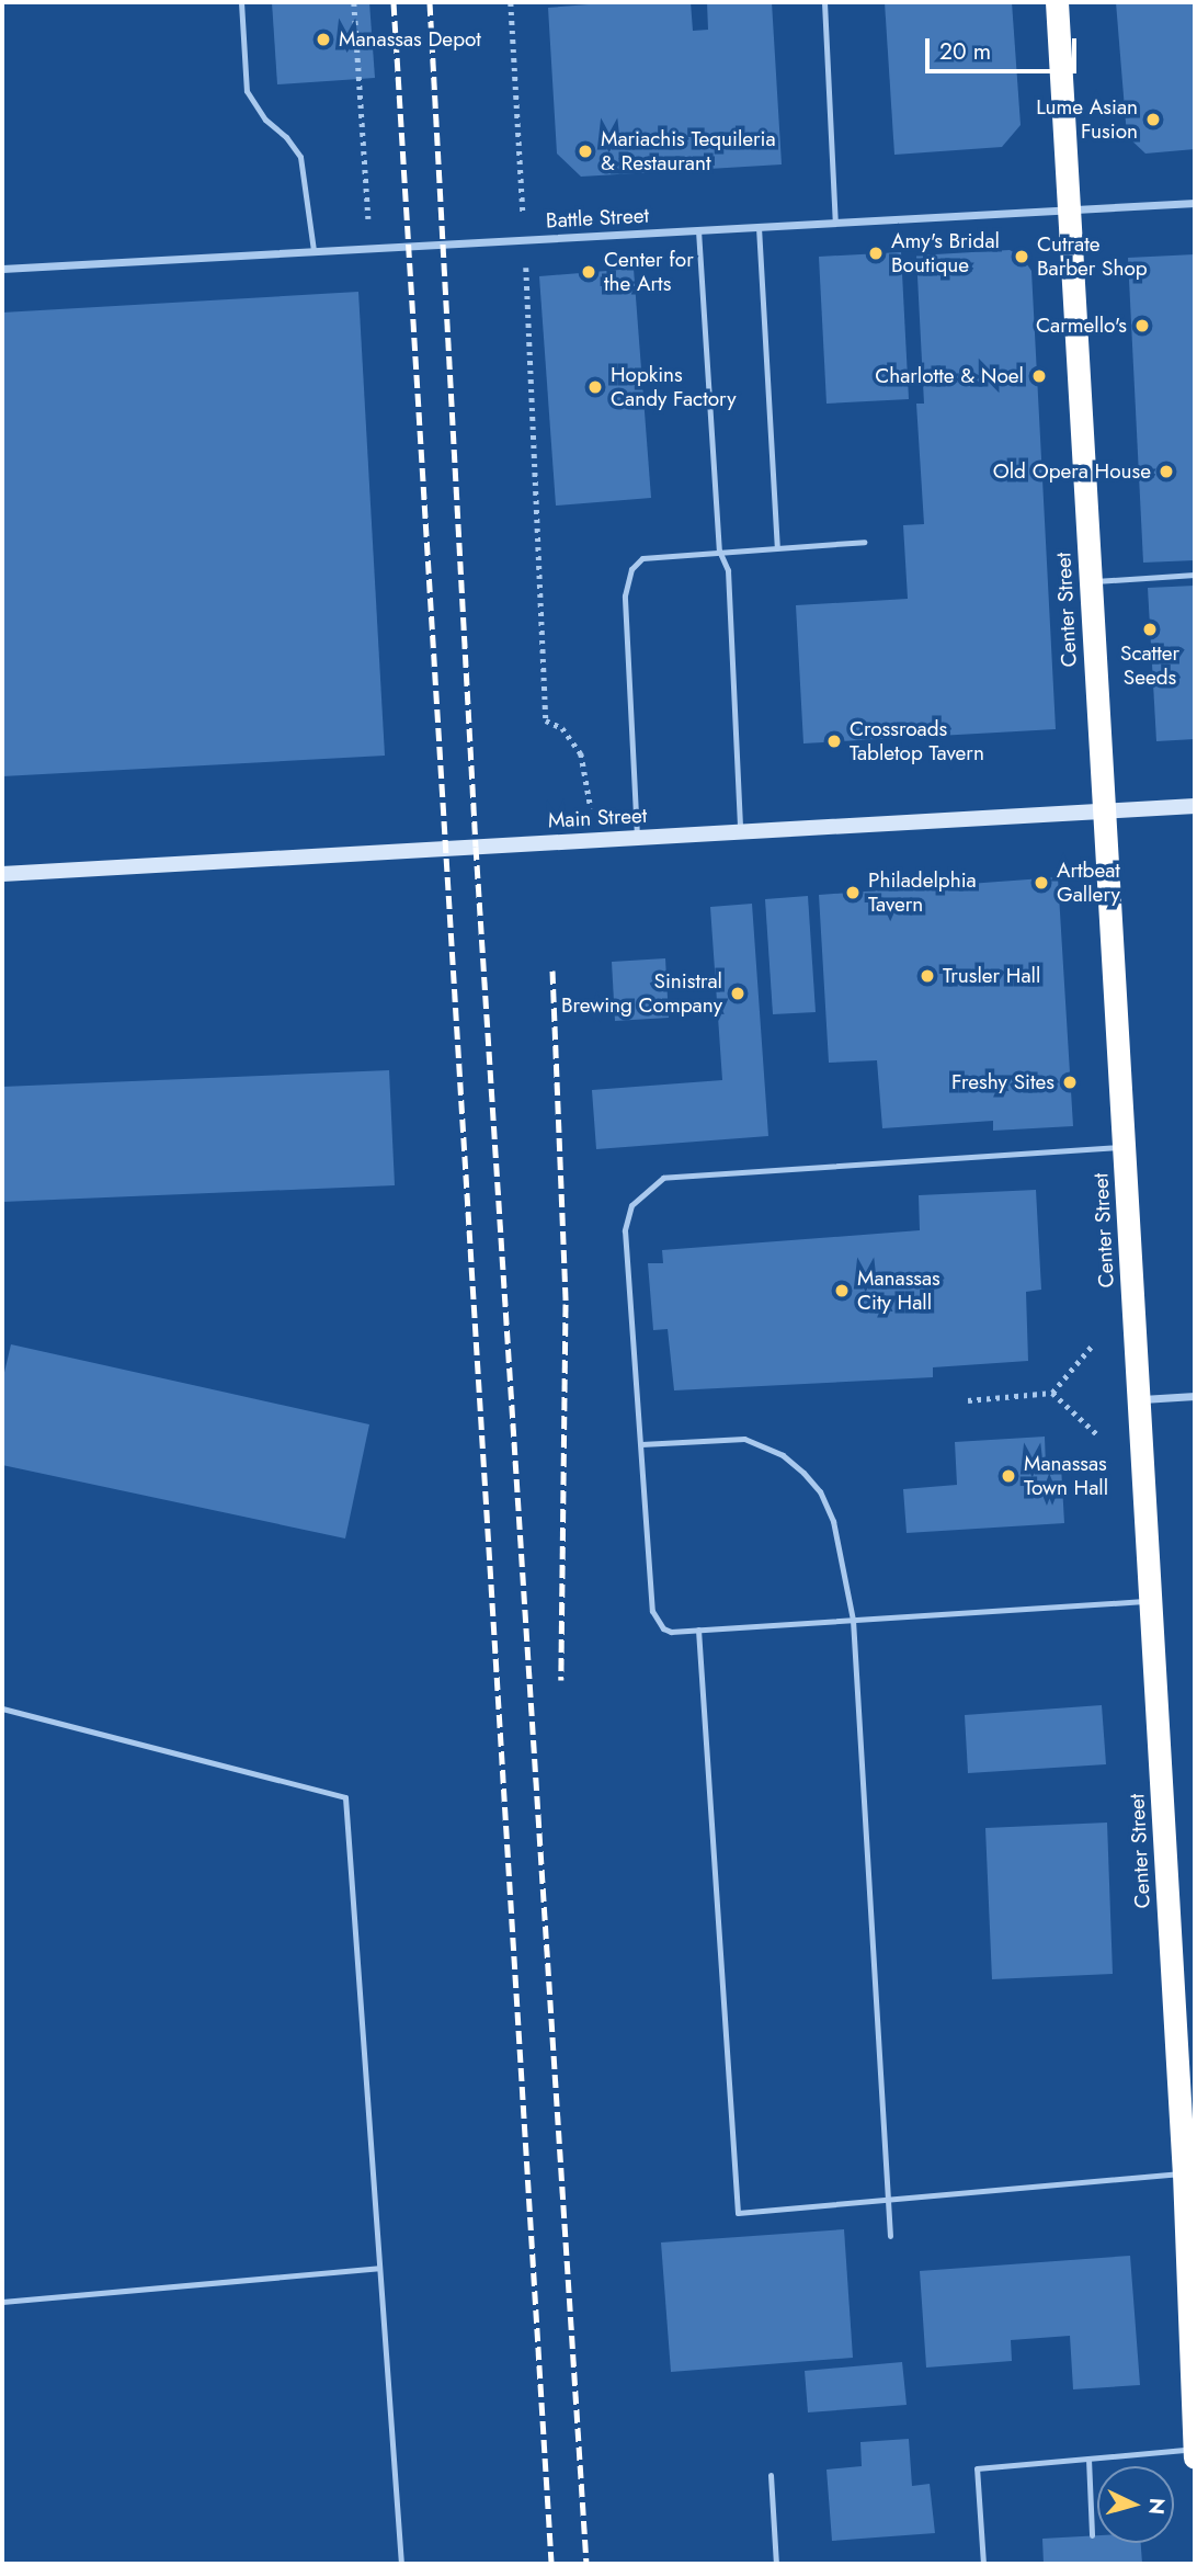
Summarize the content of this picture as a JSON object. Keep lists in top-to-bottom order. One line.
{"streets":{"highway":["Center Street"],"street":["Battle Street","Main Street"]},"crossings":[["Battle Street","Center Street"],["Center Street","Main Street"]],"places":["Manassas Depot","Lume Asian Fusion","Mariachis Tequileria & Restaurant","Amy's Bridal Boutique","Cutrate Barber Shop","Center for the Arts","Carmello's","Charlotte & Noel","Hopkins Candy Factory","Old Opera House","Scatter Seeds","Crossroads Tabletop Tavern","Artbeat Gallery","Philadelphia Tavern","Trusler Hall","Sinistral Brewing Company","Freshy Sites","Manassas City Hall","Manassas Town Hall"],"scale_bar":"20 m","north":"right"}
